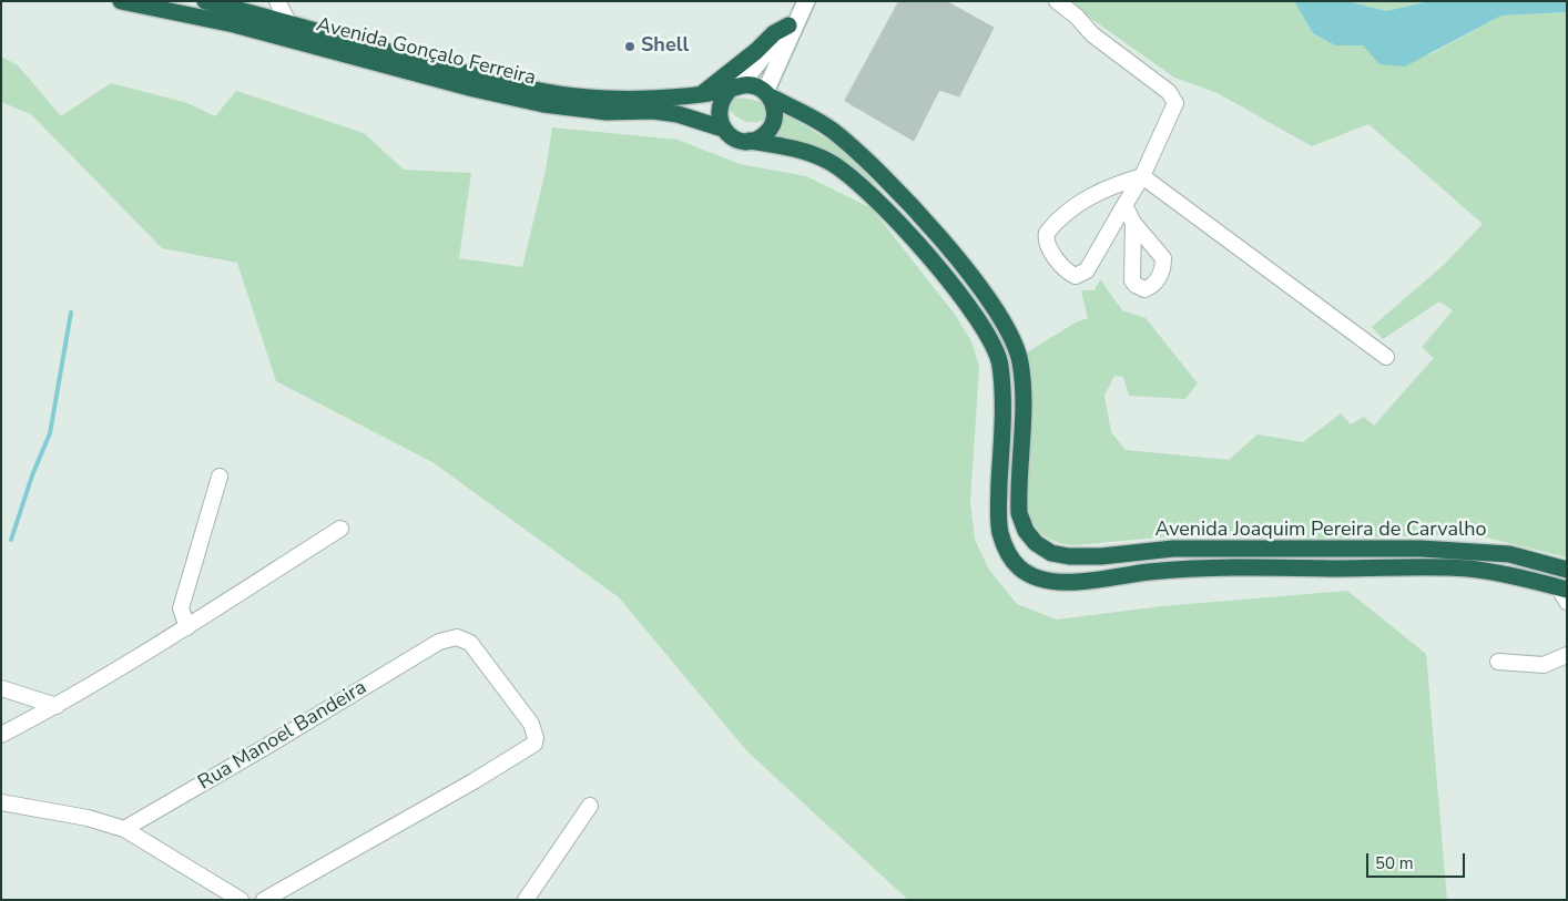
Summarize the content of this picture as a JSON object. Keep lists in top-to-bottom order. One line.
{"streets":{"highway":["Avenida Gonçalo Ferreira","Avenida Joaquim Pereira de Carvalho"],"street":["Rua Manoel Bandeira"]},"crossings":[["Avenida Gonçalo Ferreira","Avenida Joaquim Pereira de Carvalho"]],"places":["Shell"],"scale_bar":"50 m"}
